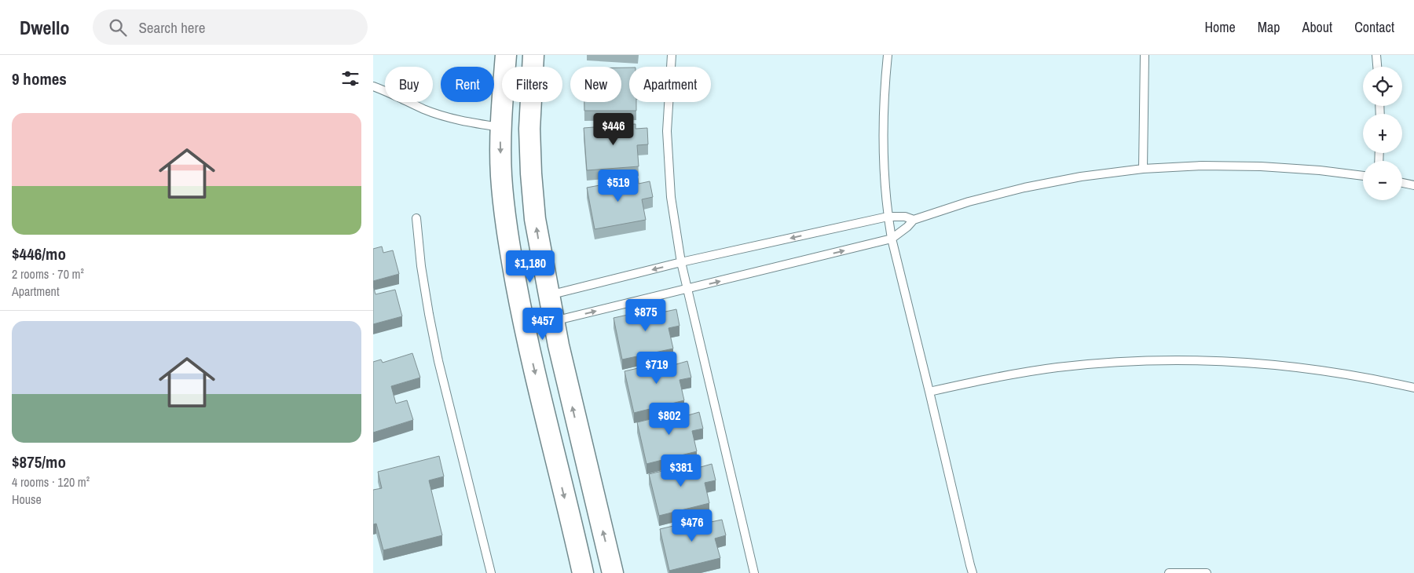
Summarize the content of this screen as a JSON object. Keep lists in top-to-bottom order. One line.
{"page":{"header":"Dwello","search":"Search here","nav":["Home","Map","About","Contact"],"heading":"9 homes","map_buttons":["+","−"],"chip":["Buy","Rent","Filters","New","Apartment"],"list":[{"name":"$446/mo","note":"2 rooms · 70 m² · Apartment"},{"name":"$875/mo","note":"4 rooms · 120 m² · House"}],"price":["$446","$519","$1,180","$875","$457","$719","$802","$381","$476"]}}
